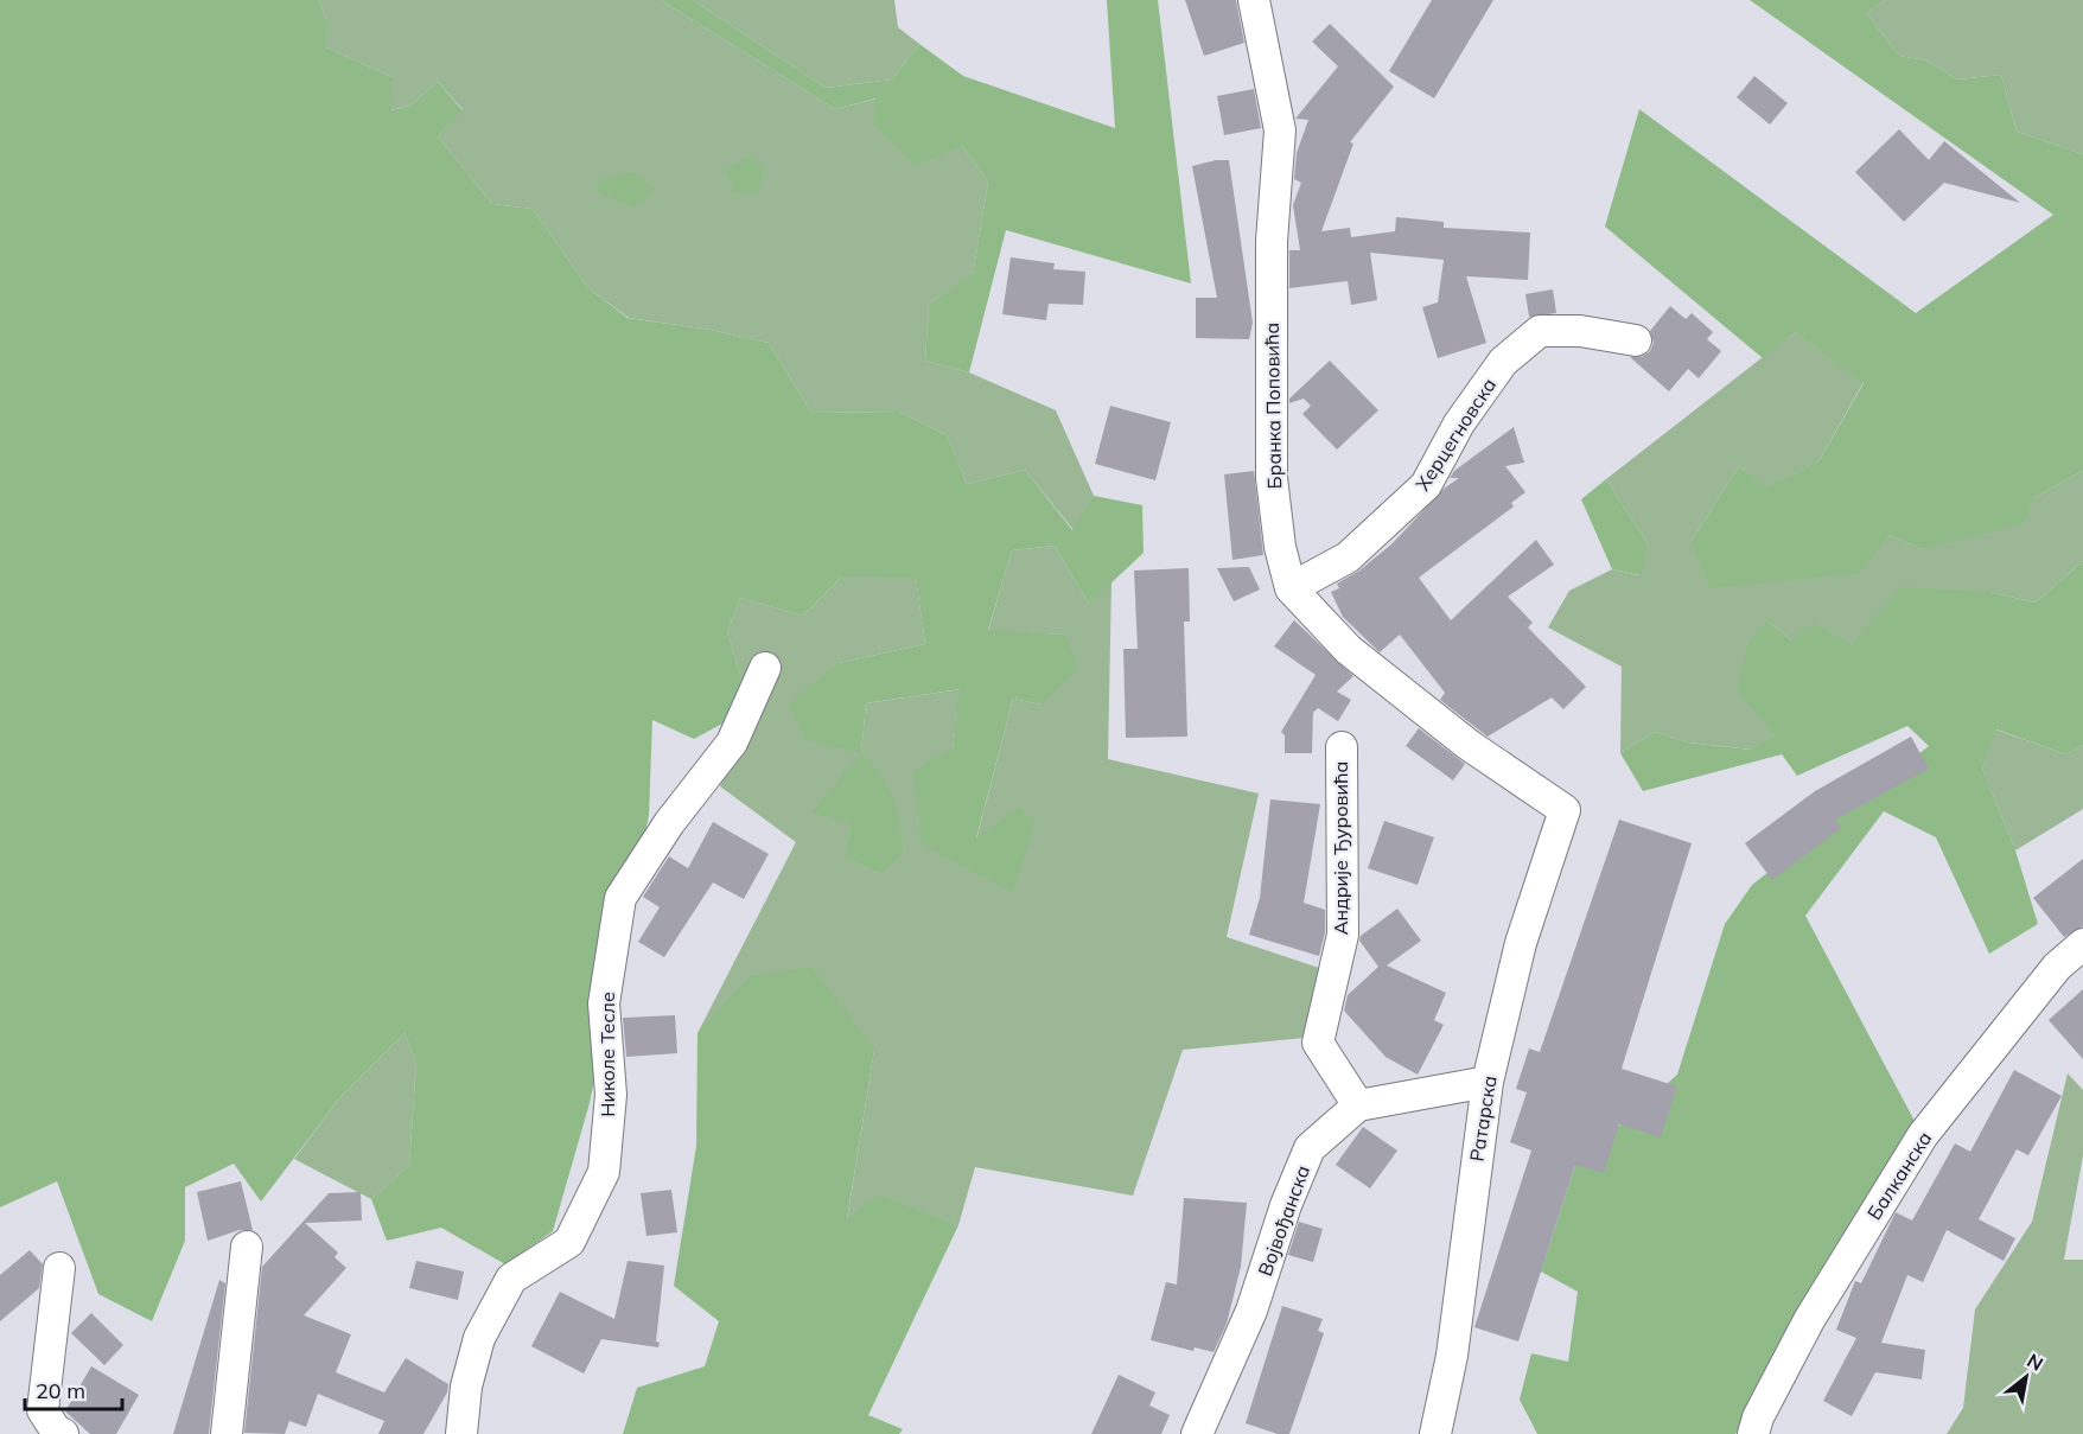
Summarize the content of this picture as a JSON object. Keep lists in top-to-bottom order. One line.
{"streets":{"street":["Бранка Поповића","Херцегновска","Андрије Ђуровића","Николе Тесле","Ратарска","Балканска","Војвођанска"]},"crossings":[["Бранка Поповића","Херцегновска"],["Бранка Поповића","Ратарска"],["Андрије Ђуровића","Војвођанска"]],"scale_bar":"20 m","north":"top right"}
